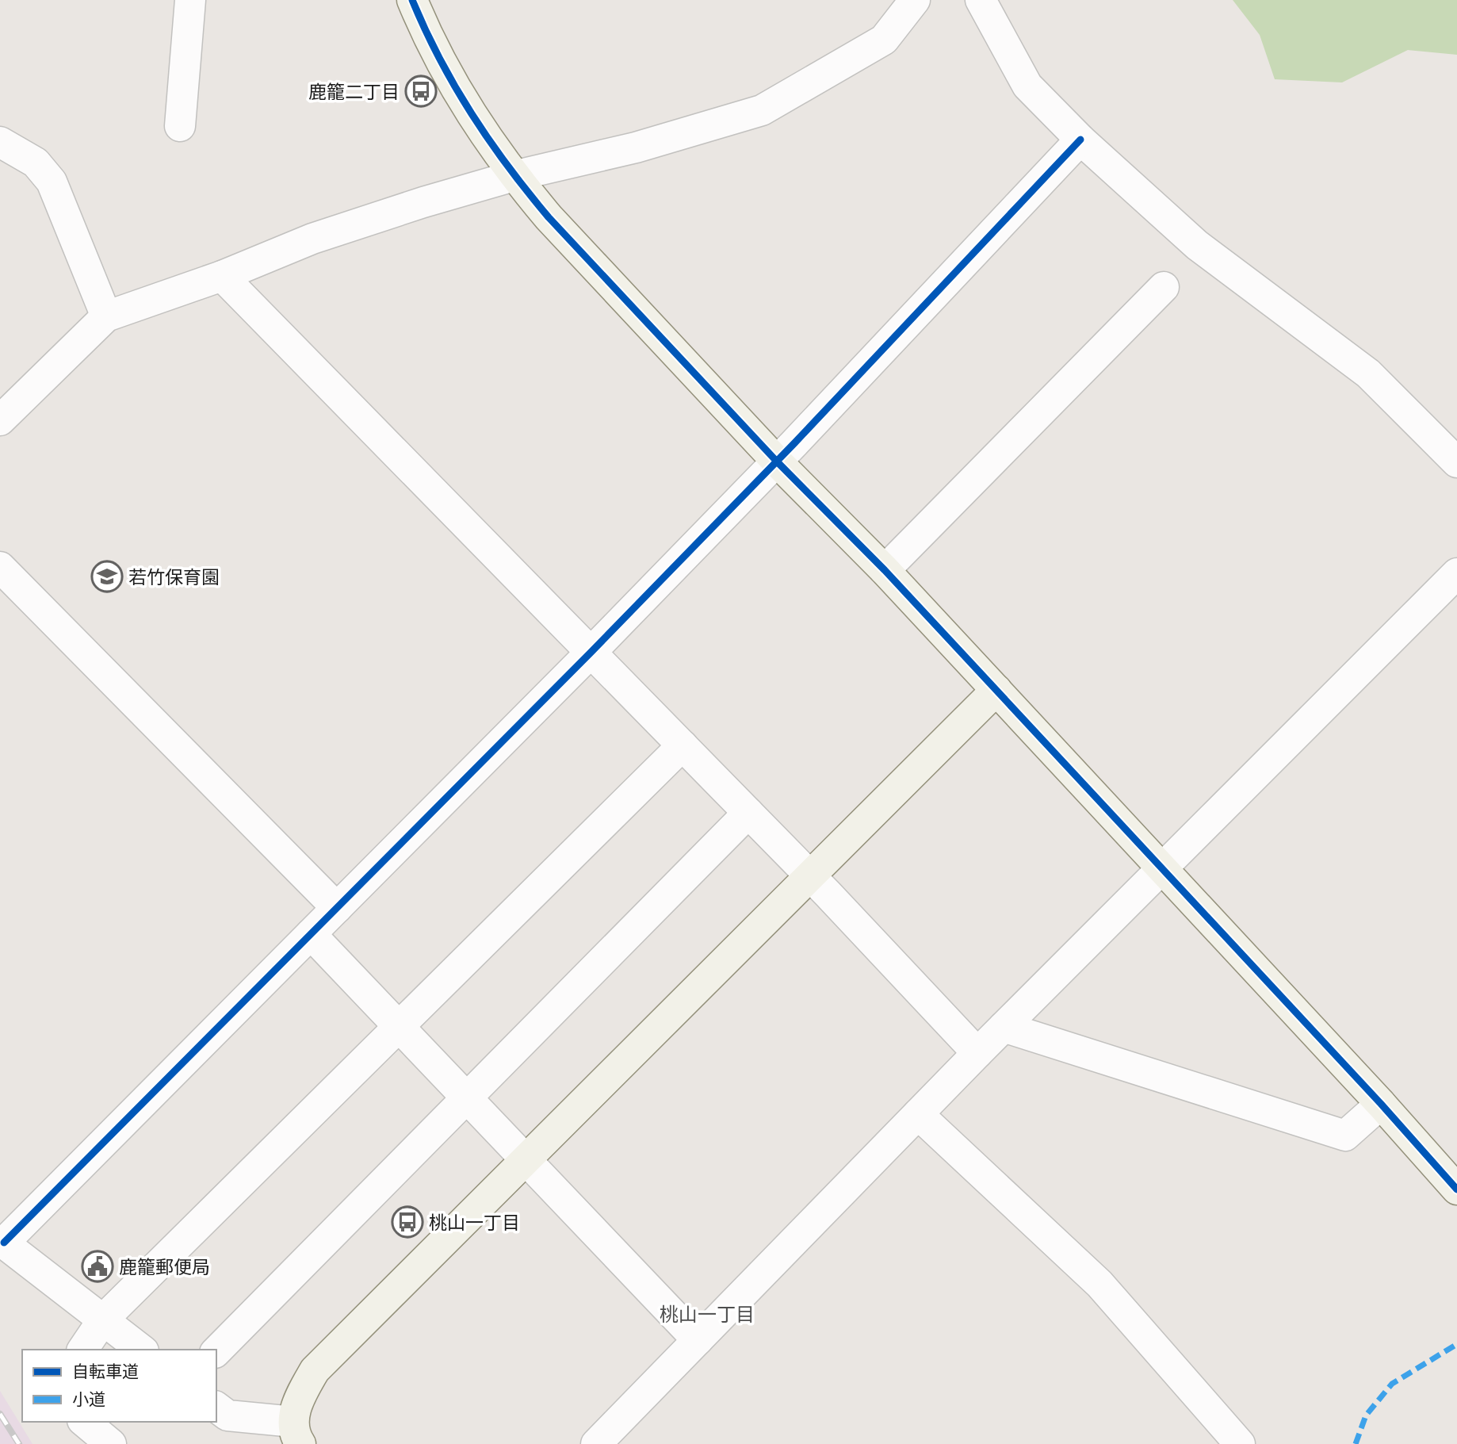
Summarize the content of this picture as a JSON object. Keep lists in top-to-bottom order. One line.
{"districts":["桃山一丁目"],"places":{"bus stop":["鹿籠二丁目","桃山一丁目"],"school or university":["若竹保育園"],"public building":["鹿籠郵便局"]},"legend":["自転車道","小道"]}
